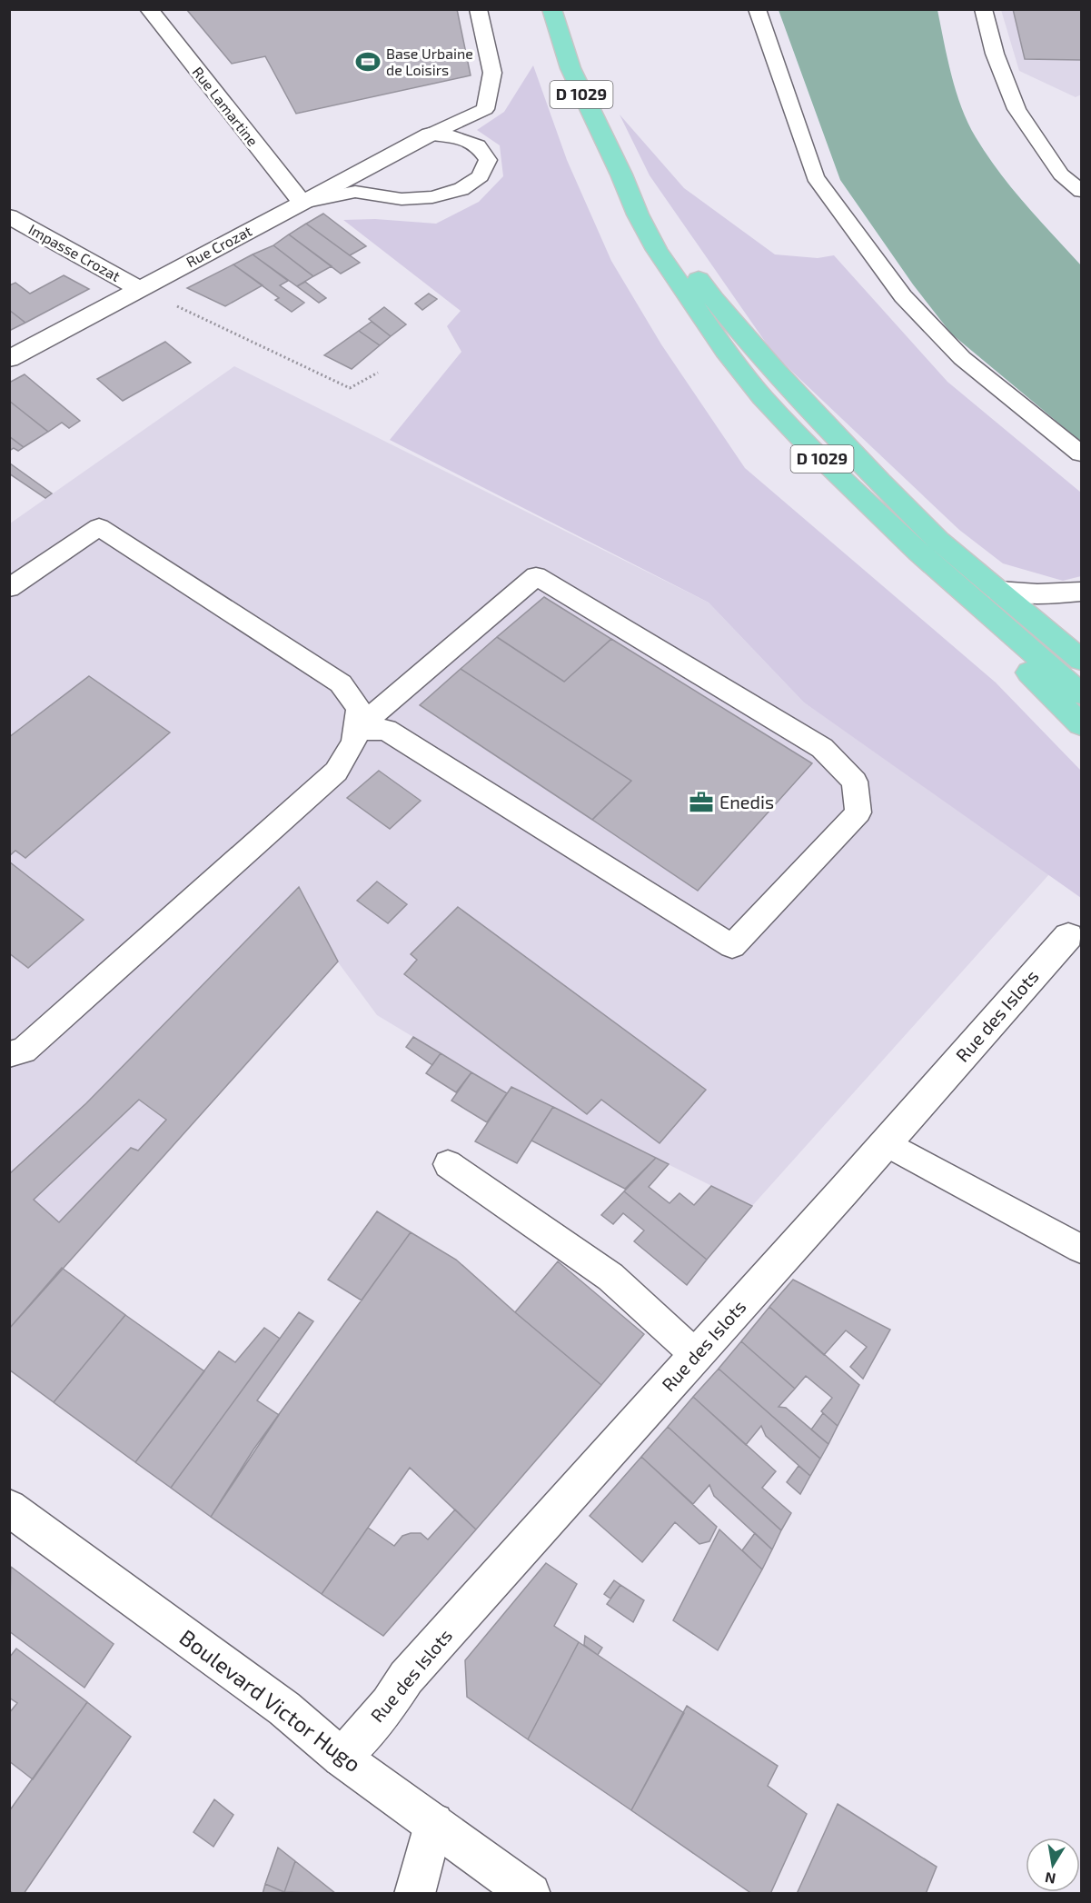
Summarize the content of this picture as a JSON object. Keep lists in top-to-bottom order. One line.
{"streets":{"main road":["D 1029"],"street":["Rue Lamartine","Rue Crozat","Impasse Crozat","Rue des Islots","Boulevard Victor Hugo"]},"crossings":[["Rue Lamartine","Rue Crozat"],["Rue Crozat","Impasse Crozat"],["Rue des Islots","Boulevard Victor Hugo"]],"places":{"sports":["Base Urbaine de Loisirs"],"office":["Enedis"]},"north":"bottom"}
